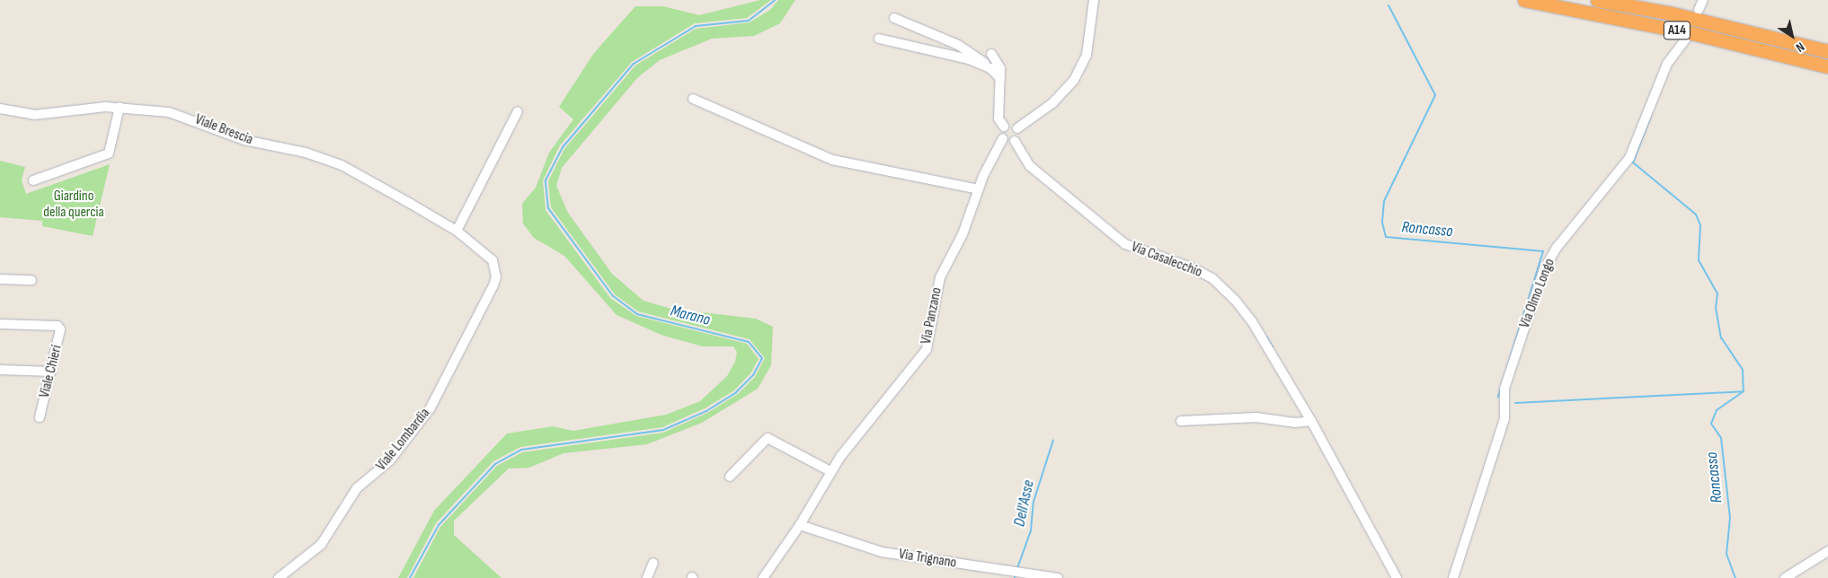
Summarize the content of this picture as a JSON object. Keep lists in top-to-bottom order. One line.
{"streets":{"highway":["A14"],"street":["Viale Brescia","Via Casalecchio","Via Olmo Longo","Via Panzano","Viale Chieri","Viale Lombardia","Via Trignano"]},"crossings":[["Viale Brescia","Viale Lombardia"],["Via Panzano","Via Trignano"]],"water":["Roncasso","Marano","Dell'Asse"],"parks":["Giardino della quercia"],"north":"bottom right"}
